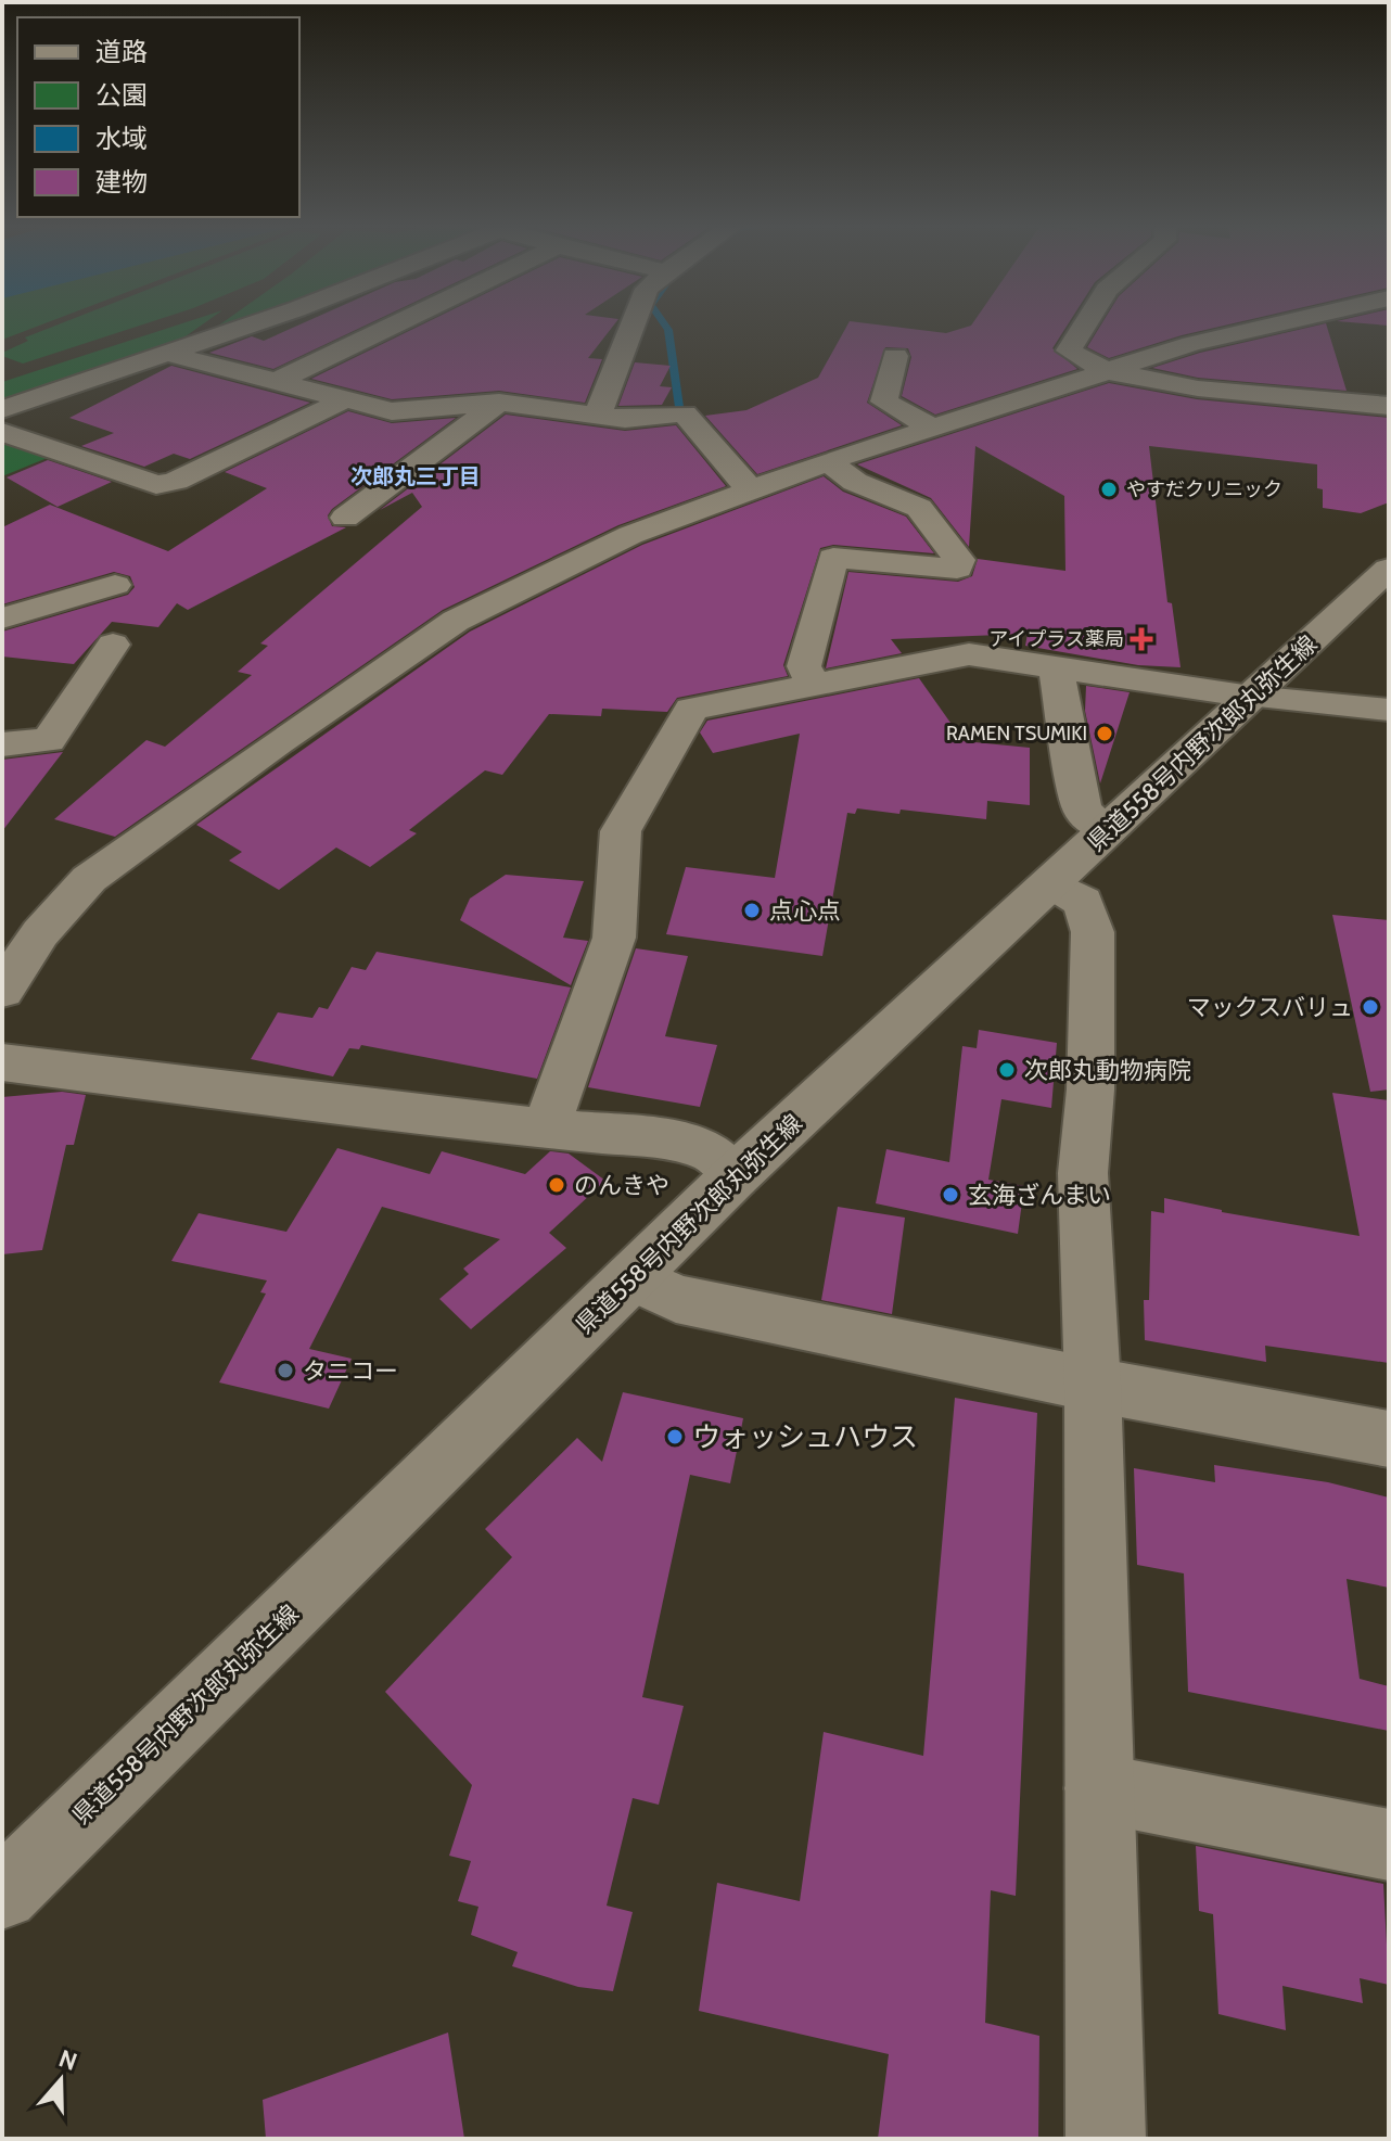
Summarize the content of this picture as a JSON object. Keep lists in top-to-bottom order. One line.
{"streets":{"street":["県道558号内野次郎丸弥生線"]},"districts":["次郎丸三丁目"],"places":{"other":["やすだクリニック","RAMEN TSUMIKI","点心点","マックスバリュ","次郎丸動物病院","のんきや","玄海ざんまい","タニコー","ウォッシュハウス"],"health":["アイプラス薬局"]},"legend":["道路","公園","水域","建物"],"north":"top"}
